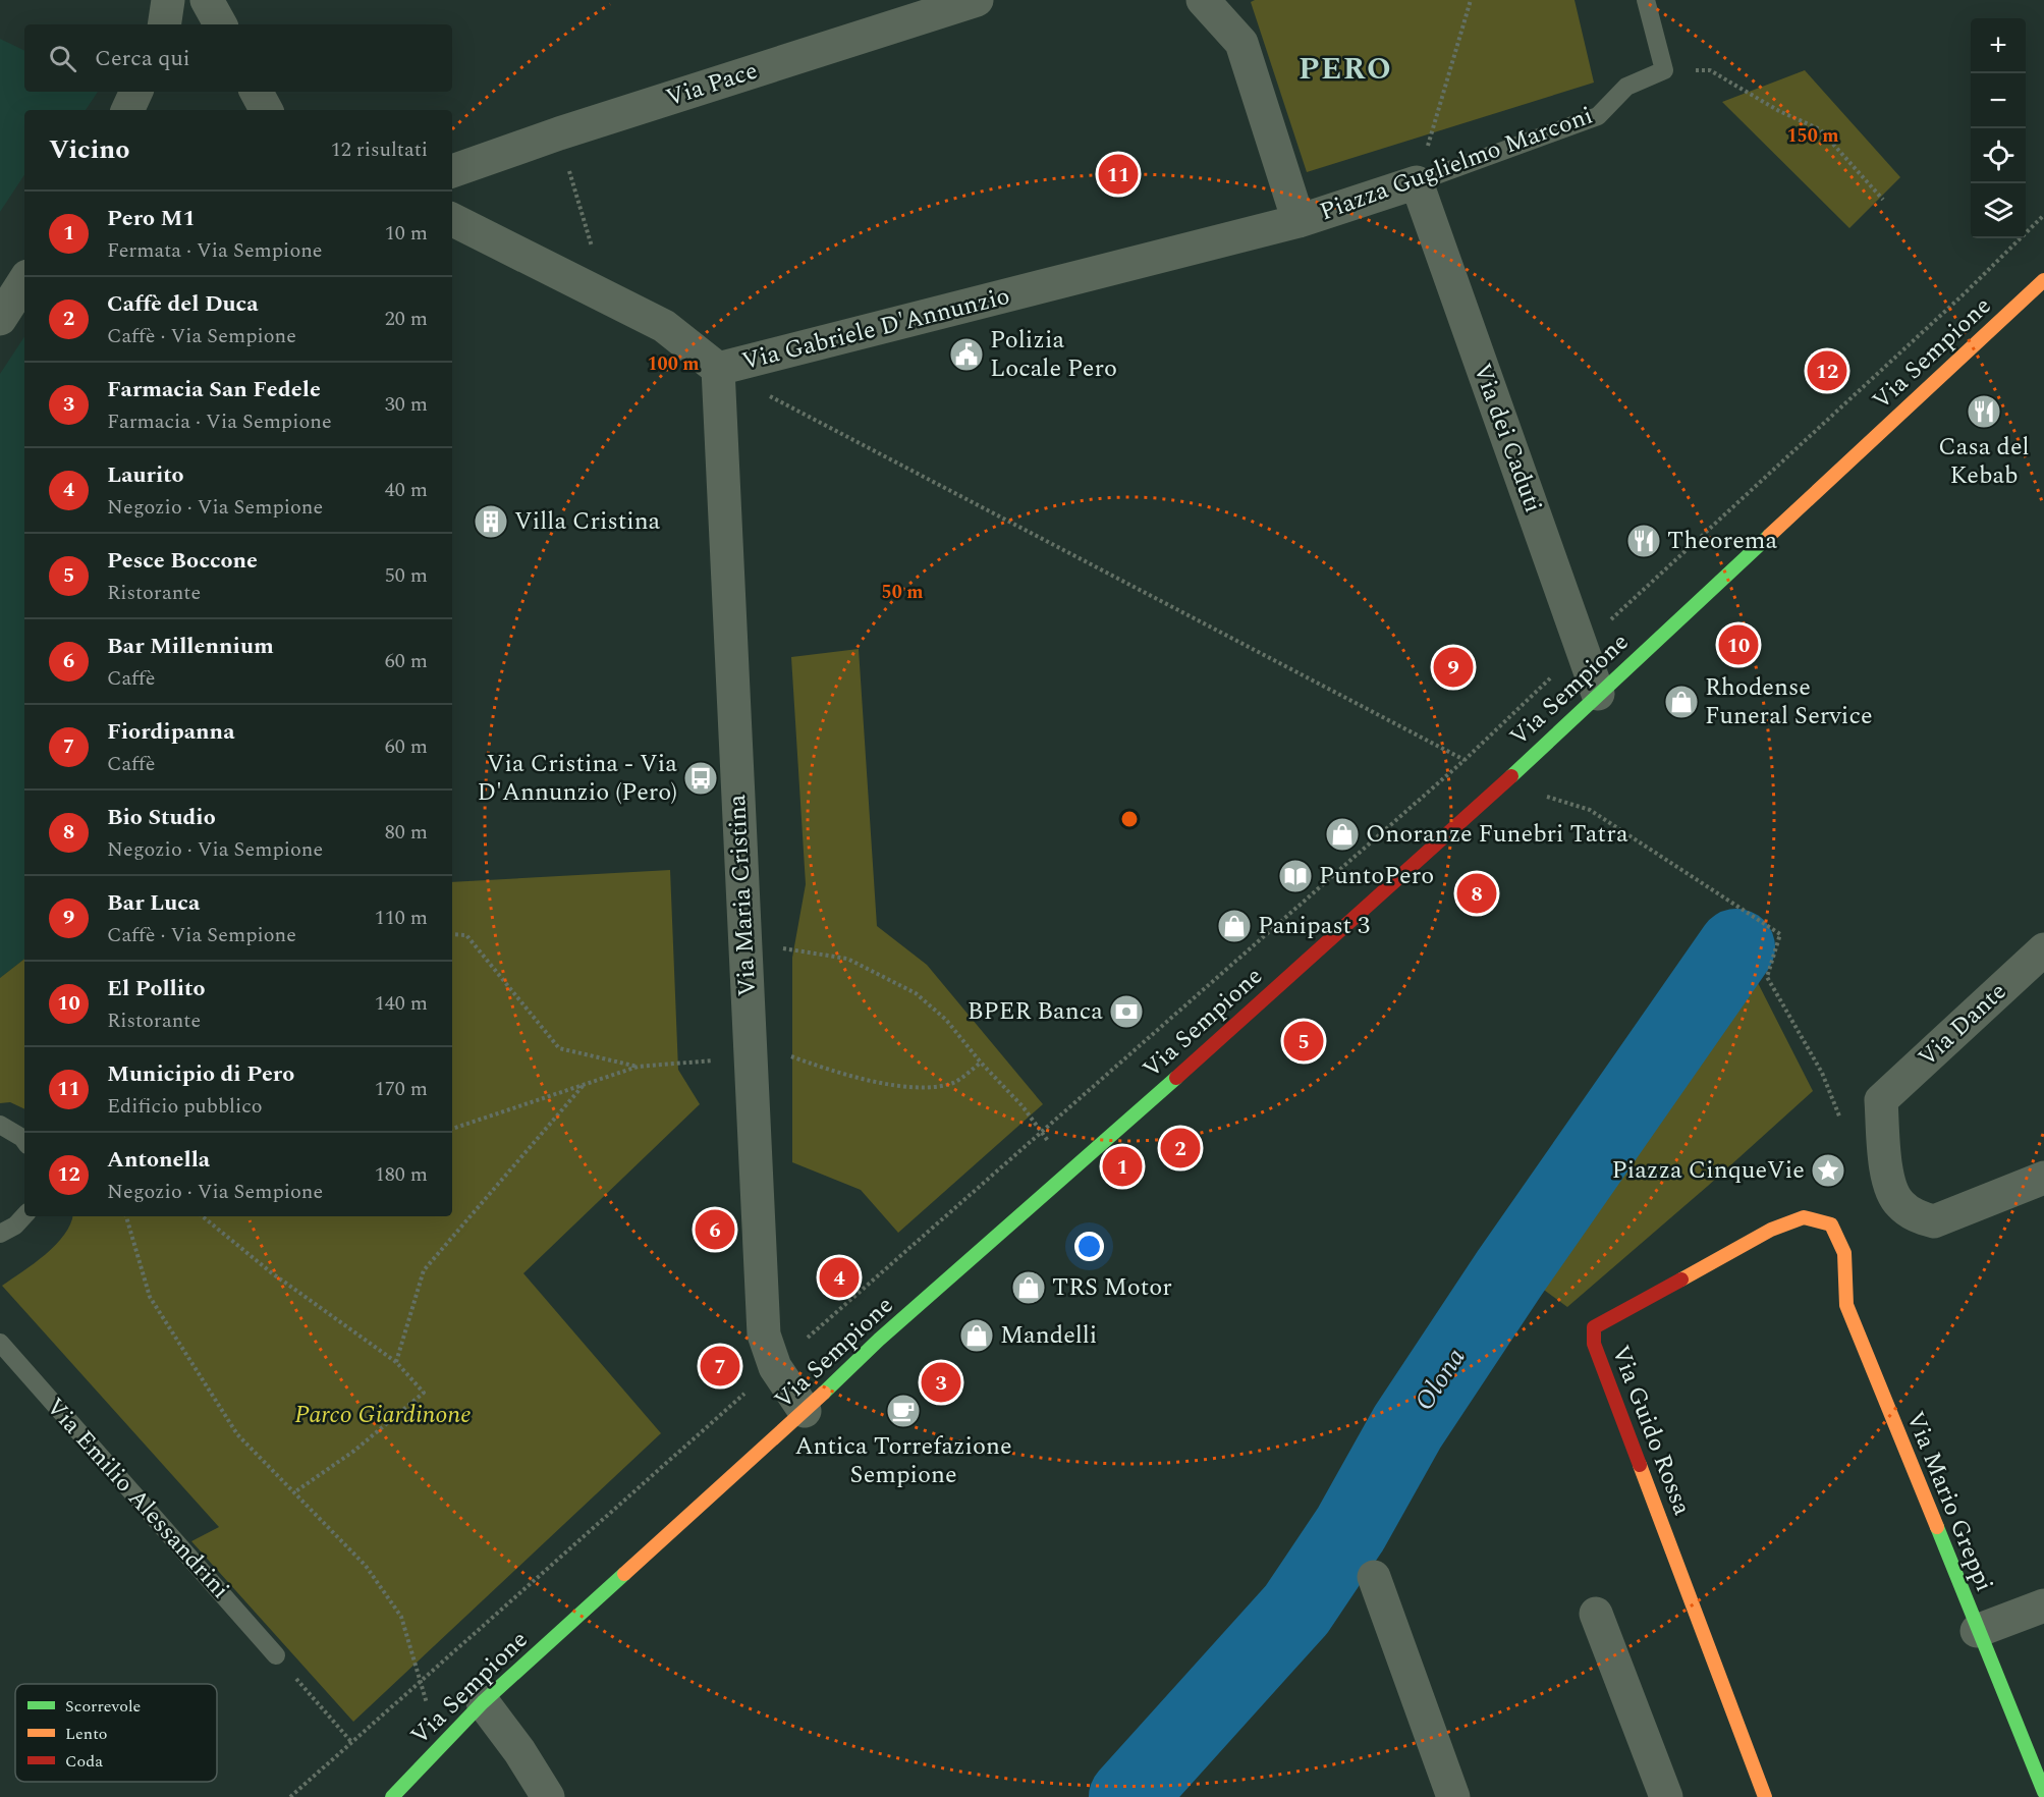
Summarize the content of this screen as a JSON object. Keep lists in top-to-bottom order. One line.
{"streets":{"main road":["Via Sempione","Via Guido Rossa","Via Mario Greppi"],"street":["Via Pace","Piazza Guglielmo Marconi","Via Gabriele D'Annunzio","Via dei Caduti","Via Maria Cristina","Via Dante"],"lane":["Via Emilio Alessandrini"]},"crossings":[["Piazza Guglielmo Marconi","Via Gabriele D'Annunzio"],["Piazza Guglielmo Marconi","Via dei Caduti"],["Via Gabriele D'Annunzio","Via Maria Cristina"],["Via Sempione","Via dei Caduti"],["Via Sempione","Via Maria Cristina"],["Via Guido Rossa","Via Mario Greppi"]],"districts":["PERO"],"water":["Olona"],"parks":["Parco Giardinone"],"places":{"public building":["Polizia Locale Pero"],"restaurant":["Casa del Kebab","Theorema"],"building":["Villa Cristina"],"shop":["Rhodense Funeral Service","Onoranze Funebri Tatra","Panipast 3","TRS Motor","Mandelli"],"bus stop":["Via Cristina - Via D'Annunzio (Pero)"],"library":["PuntoPero"],"bank":["BPER Banca"],"place":["Piazza CinqueVie"],"cafe":["Antica Torrefazione Sempione"]},"legend":["Scorrevole","Lento","Coda"],"page":{"map_buttons":["+","−"],"search":"Cerca qui","heading":["Vicino","12 risultati"],"pins":["11","12","10","9","8","5","2","1","6","4","7","3"],"list":[{"mark":"1","name":"Pero M1","note":"Fermata · Via Sempione","value":"10 m"},{"mark":"2","name":"Caffè del Duca","note":"Caffè · Via Sempione","value":"20 m"},{"mark":"3","name":"Farmacia San Fedele","note":"Farmacia · Via Sempione","value":"30 m"},{"mark":"4","name":"Laurito","note":"Negozio · Via Sempione","value":"40 m"},{"mark":"5","name":"Pesce Boccone","note":"Ristorante","value":"50 m"},{"mark":"6","name":"Bar Millennium","note":"Caffè","value":"60 m"},{"mark":"7","name":"Fiordipanna","note":"Caffè","value":"60 m"},{"mark":"8","name":"Bio Studio","note":"Negozio · Via Sempione","value":"80 m"},{"mark":"9","name":"Bar Luca","note":"Caffè · Via Sempione","value":"110 m"},{"mark":"10","name":"El Pollito","note":"Ristorante","value":"140 m"},{"mark":"11","name":"Municipio di Pero","note":"Edificio pubblico","value":"170 m"},{"mark":"12","name":"Antonella","note":"Negozio · Via Sempione","value":"180 m"}]},"rings":["150 m","100 m","50 m"]}
